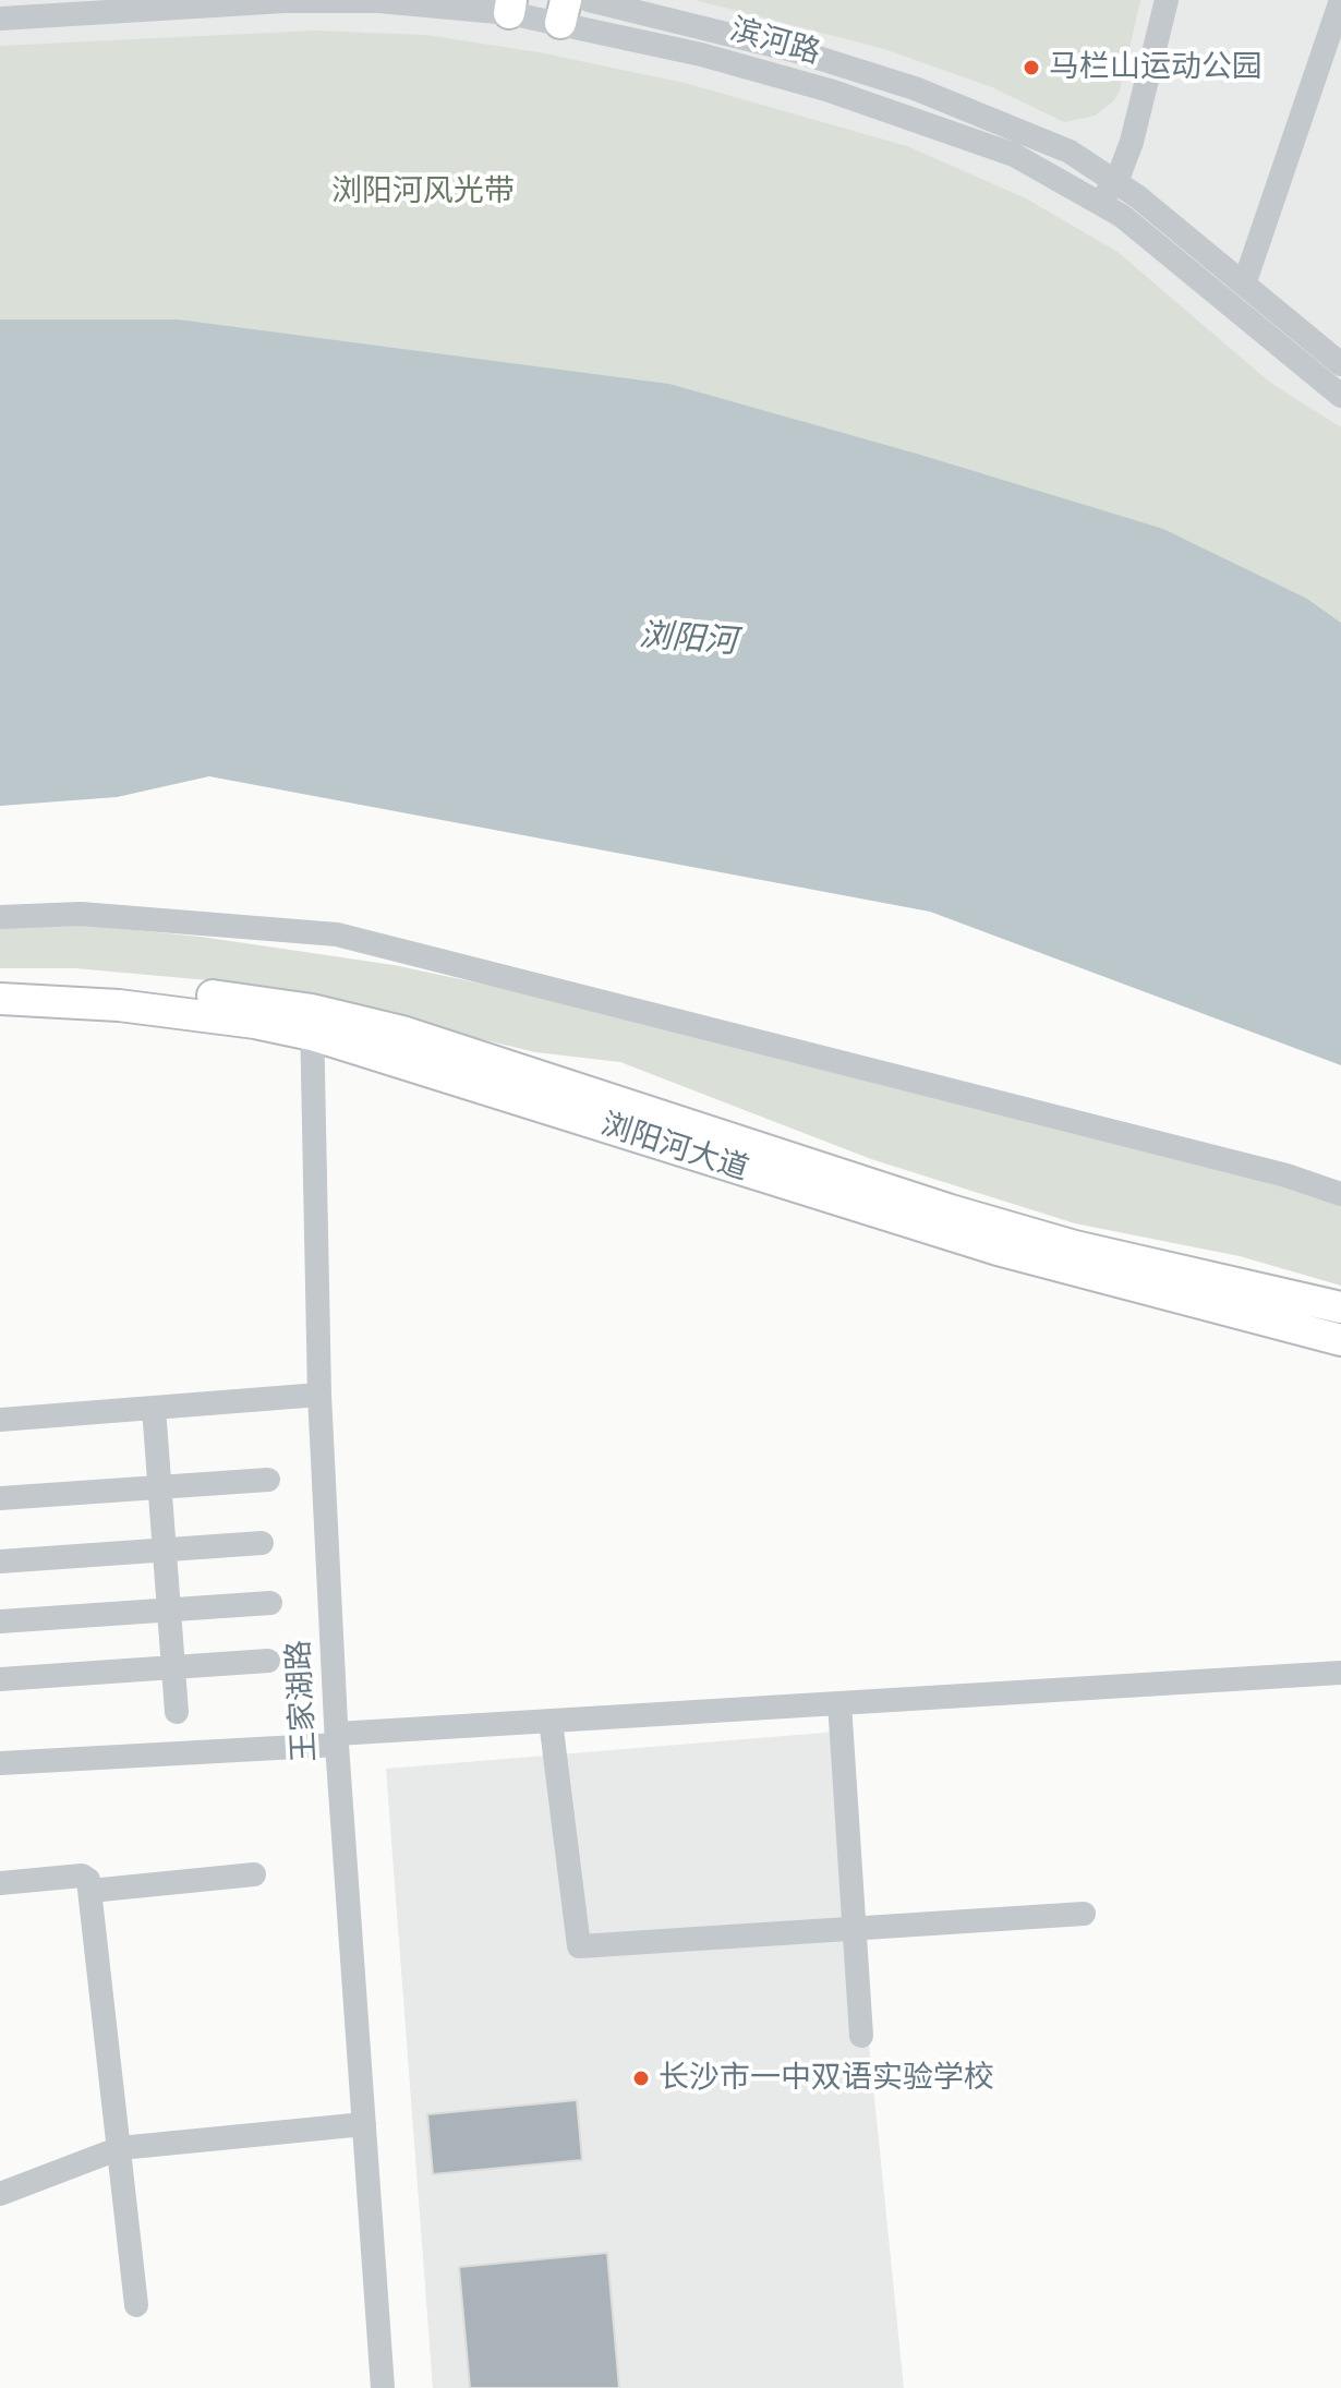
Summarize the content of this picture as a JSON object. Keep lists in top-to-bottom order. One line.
{"streets":{"main road":["浏阳河大道"],"street":["滨河路","王家湖路"]},"crossings":[["浏阳河大道","王家湖路"]],"water":["浏阳河"],"parks":["浏阳河风光带"],"places":["马栏山运动公园","长沙市一中双语实验学校"]}
